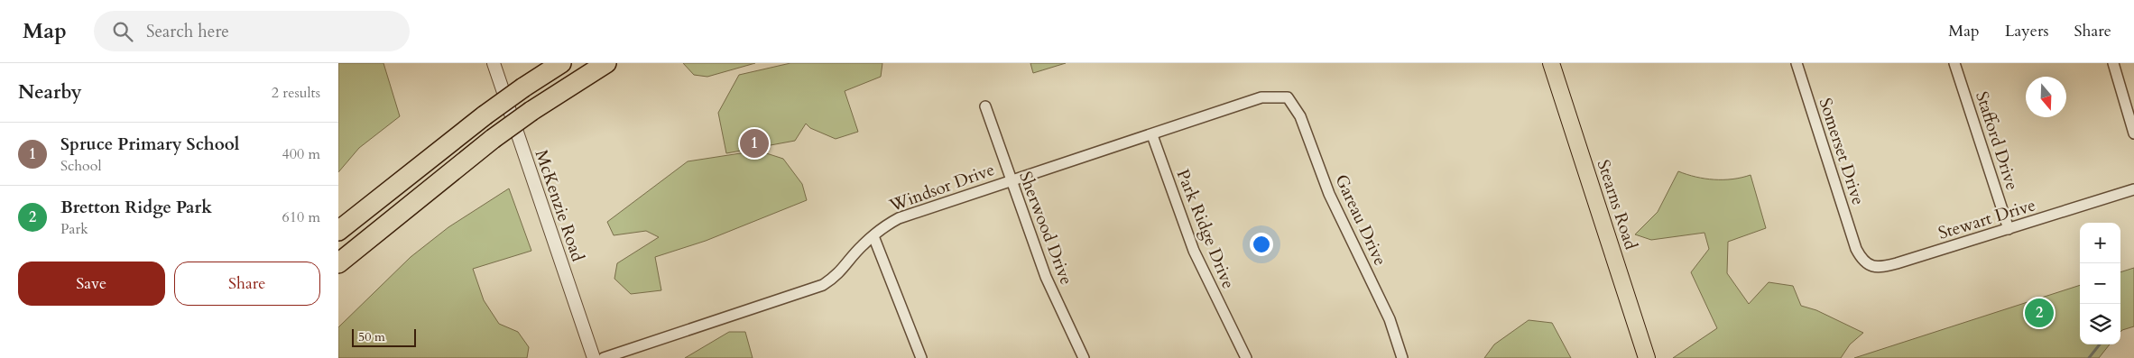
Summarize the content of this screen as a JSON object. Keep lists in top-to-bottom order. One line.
{"streets":{"main road":["Stearns Road"],"street":["Stafford Drive","Somerset Drive","Windsor Drive","McKenzie Road","Stewart Drive","Gareau Drive","Sherwood Drive","Park Ridge Drive"]},"crossings":[["Stafford Drive","Stewart Drive"],["Somerset Drive","Stewart Drive"],["Windsor Drive","Gareau Drive"],["Windsor Drive","Sherwood Drive"],["Windsor Drive","Park Ridge Drive"]],"scale_bar":"50 m","north":"bottom","page":{"header":"Map","search":"Search here","nav":["Map","Layers","Share"],"heading":["Nearby","2 results"],"list":[{"mark":"1","name":"Spruce Primary School","note":"School","value":"400 m"},{"mark":"2","name":"Bretton Ridge Park","note":"Park","value":"610 m"}],"pins":["1","2"],"map_buttons":["+","−"],"buttons":["Save","Share"],"scale":"50 m"}}
